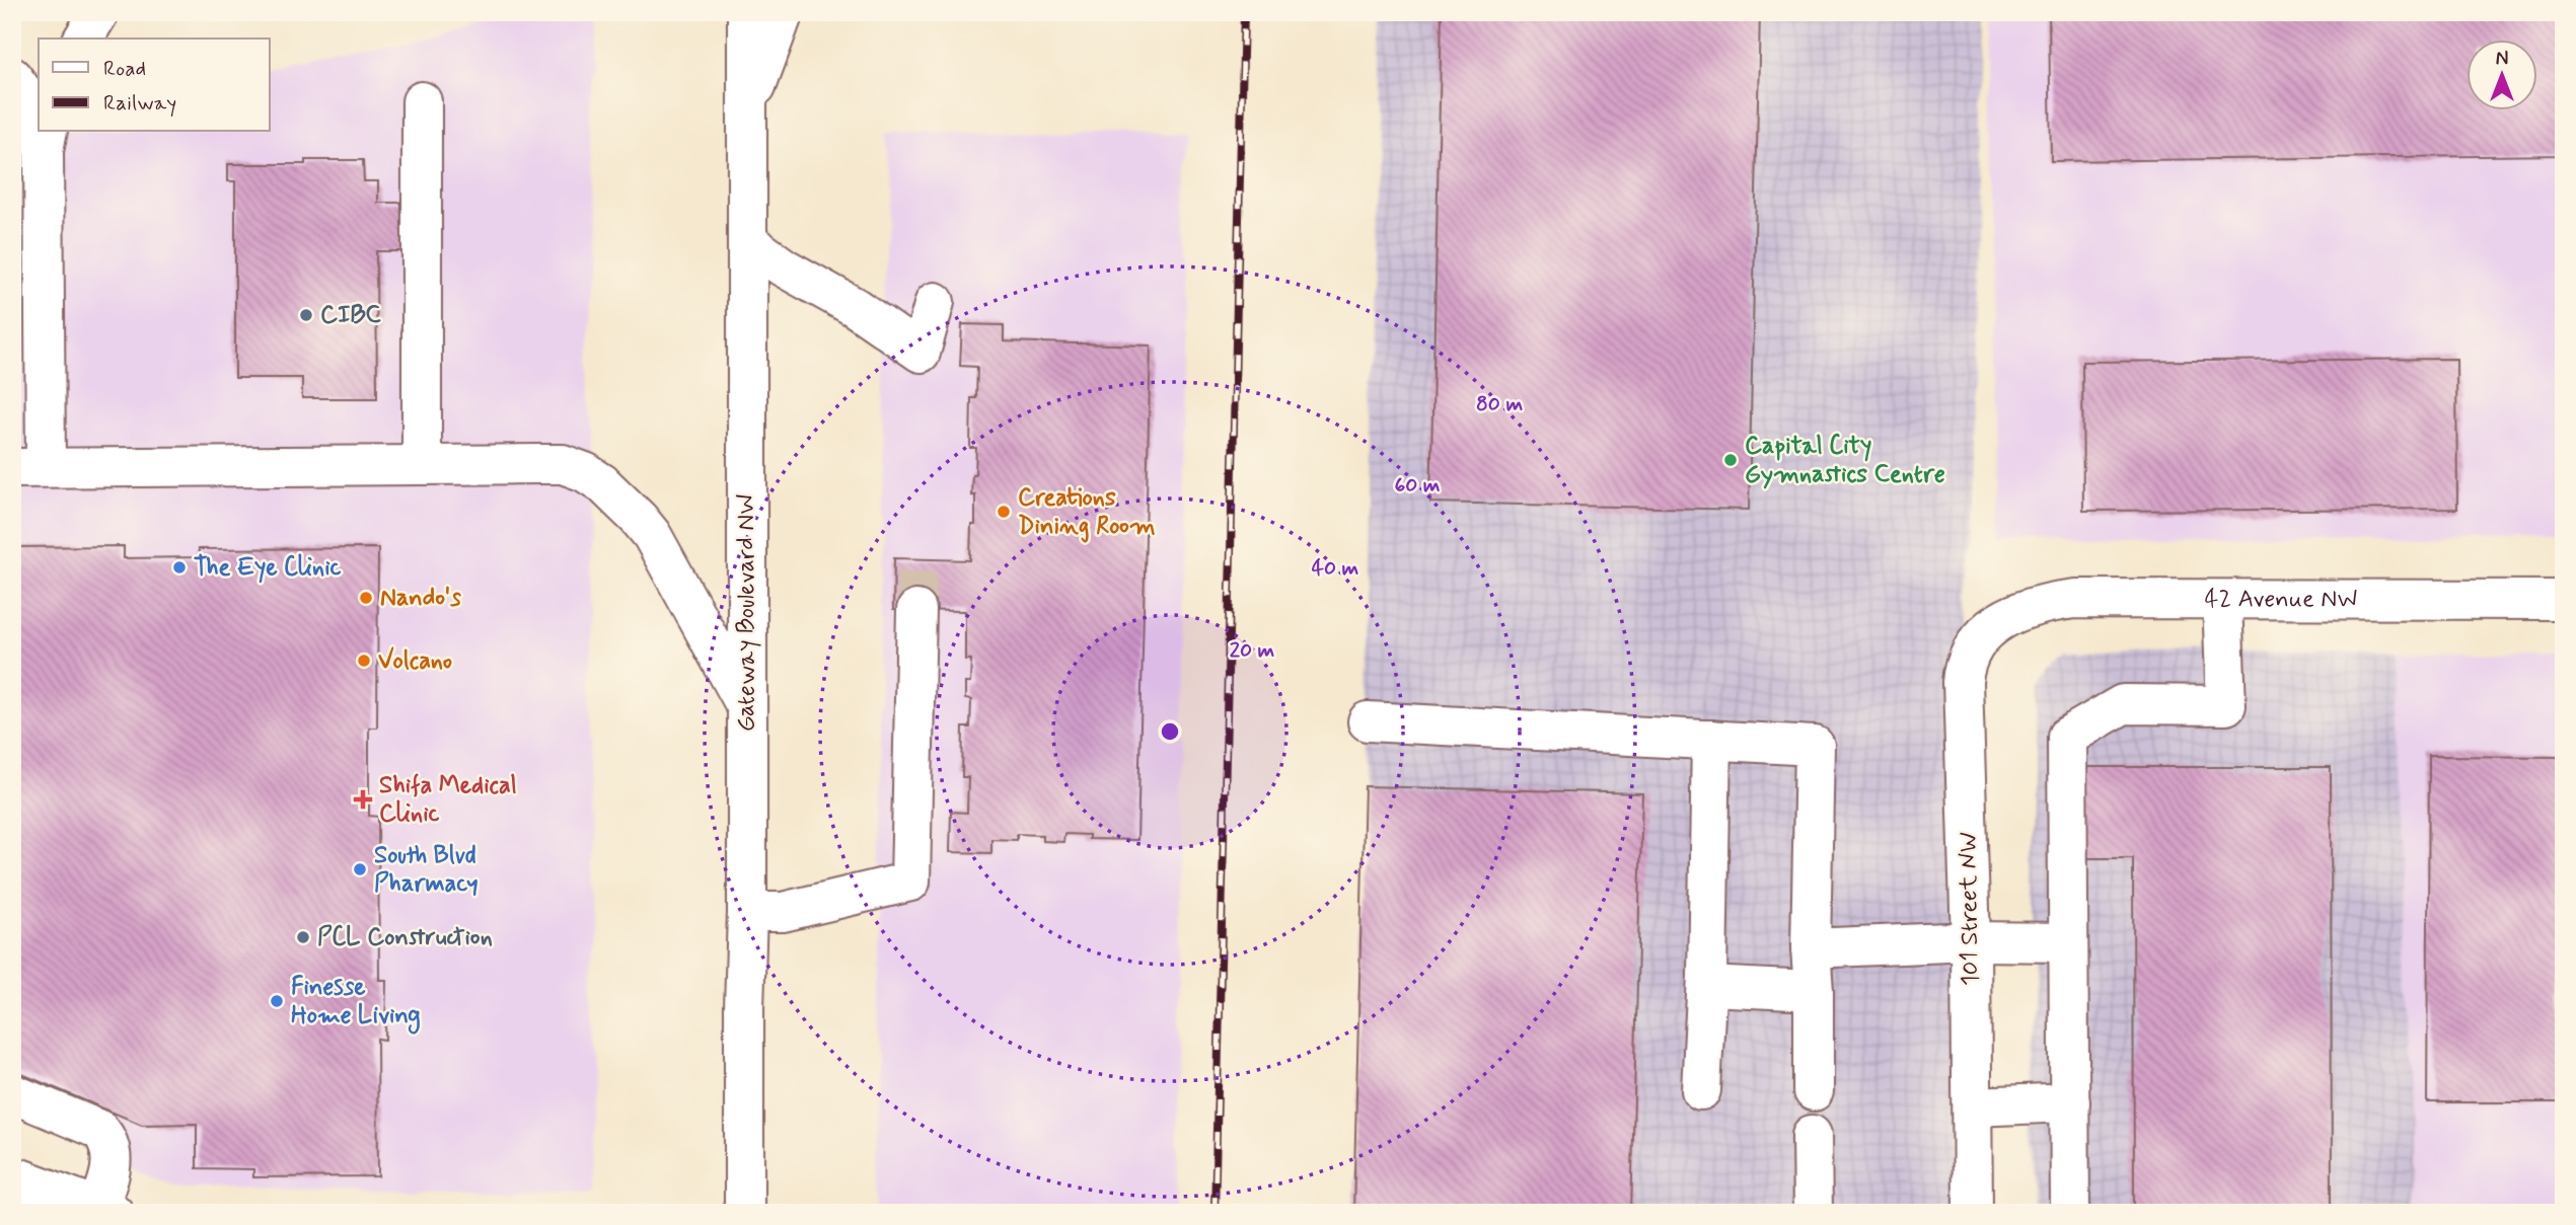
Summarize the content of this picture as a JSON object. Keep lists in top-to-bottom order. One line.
{"streets":{"main road":["42 Avenue NW","Gateway Boulevard NW","101 Street NW"]},"crossings":[["42 Avenue NW","101 Street NW"]],"places":{"other":["CIBC","Capital City Gymnastics Centre","Creations Dining Room","The Eye Clinic","Nando's","Volcano","South Blvd Pharmacy","PCL Construction","Finesse Home Living"],"health":["Shifa Medical Clinic"]},"legend":["Road","Railway"],"north":"top","rings":["80 m","60 m","40 m","20 m"]}
